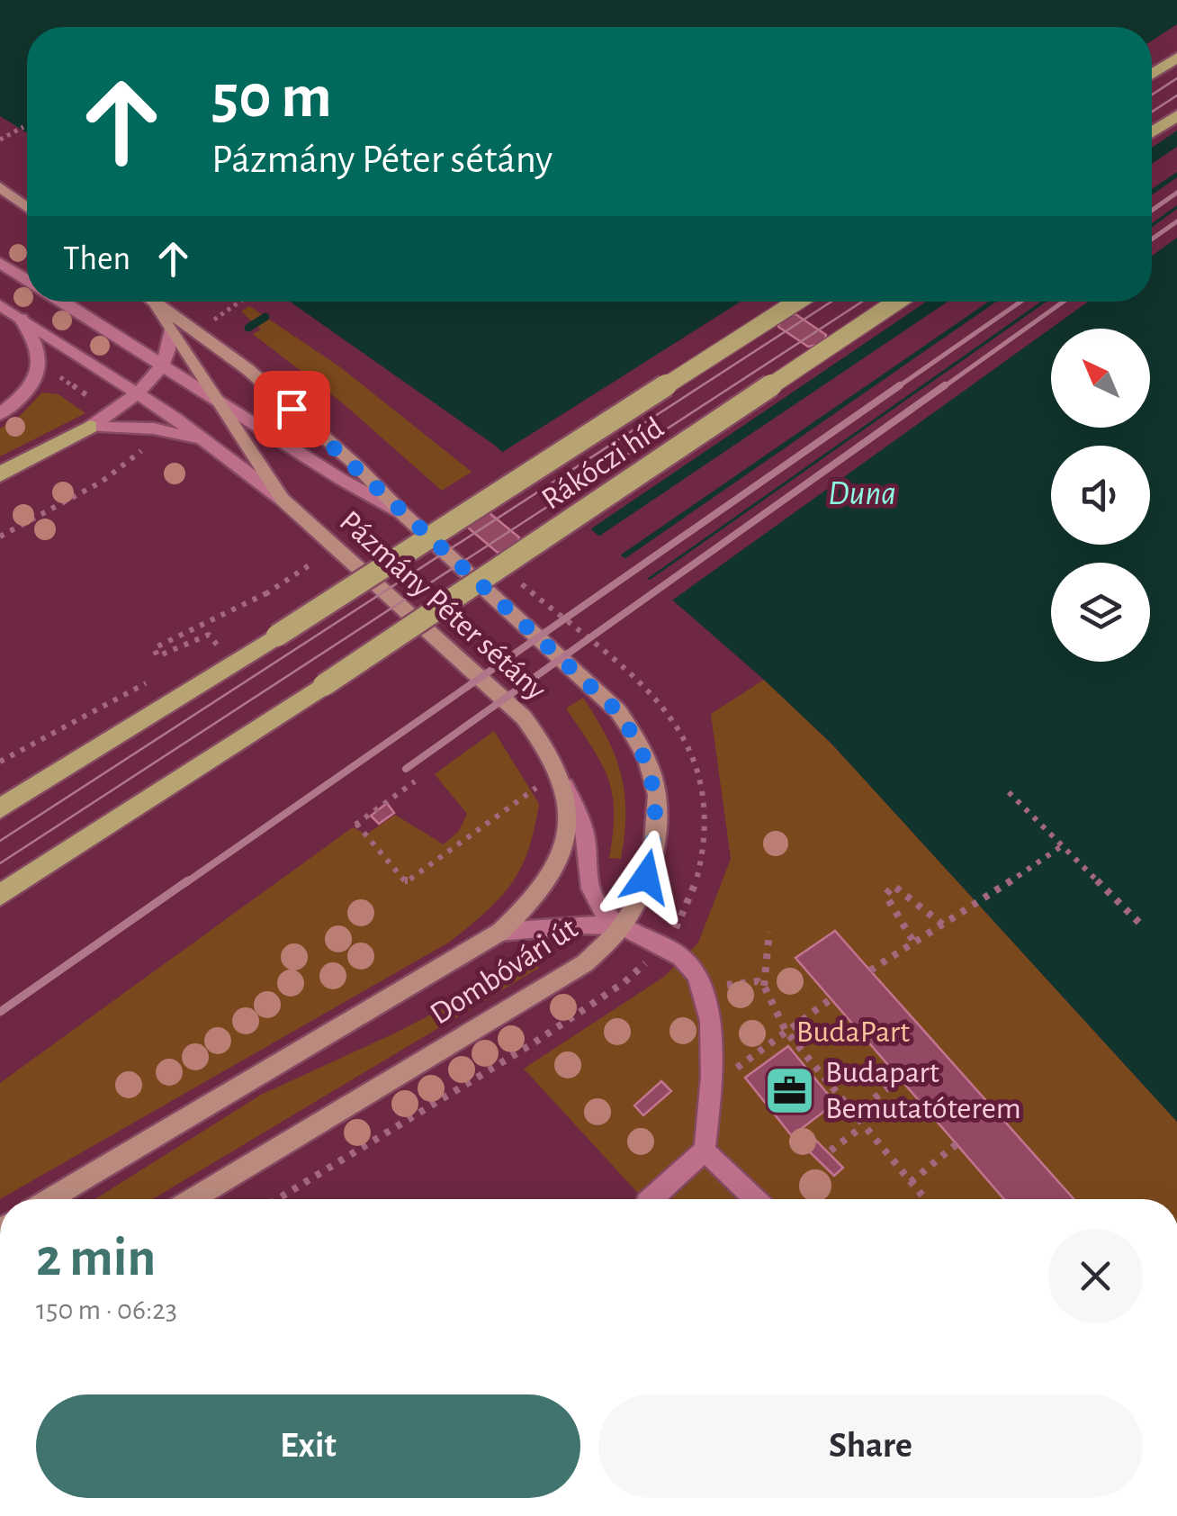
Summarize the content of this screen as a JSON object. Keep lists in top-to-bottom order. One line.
{"streets":{"main road":["Rákóczi híd","Pázmány Péter sétány","Dombóvári út"]},"crossings":[["Pázmány Péter sétány","Dombóvári út"]],"water":["Duna"],"parks":["BudaPart"],"places":{"office":["Budapart Bemutatóterem"]},"north":"top left","page":{"turn":["50 m","Pázmány Péter sétány"],"then":"Then","heading":["2 min","150 m · 06:23"],"buttons":["Exit","Share"]}}
